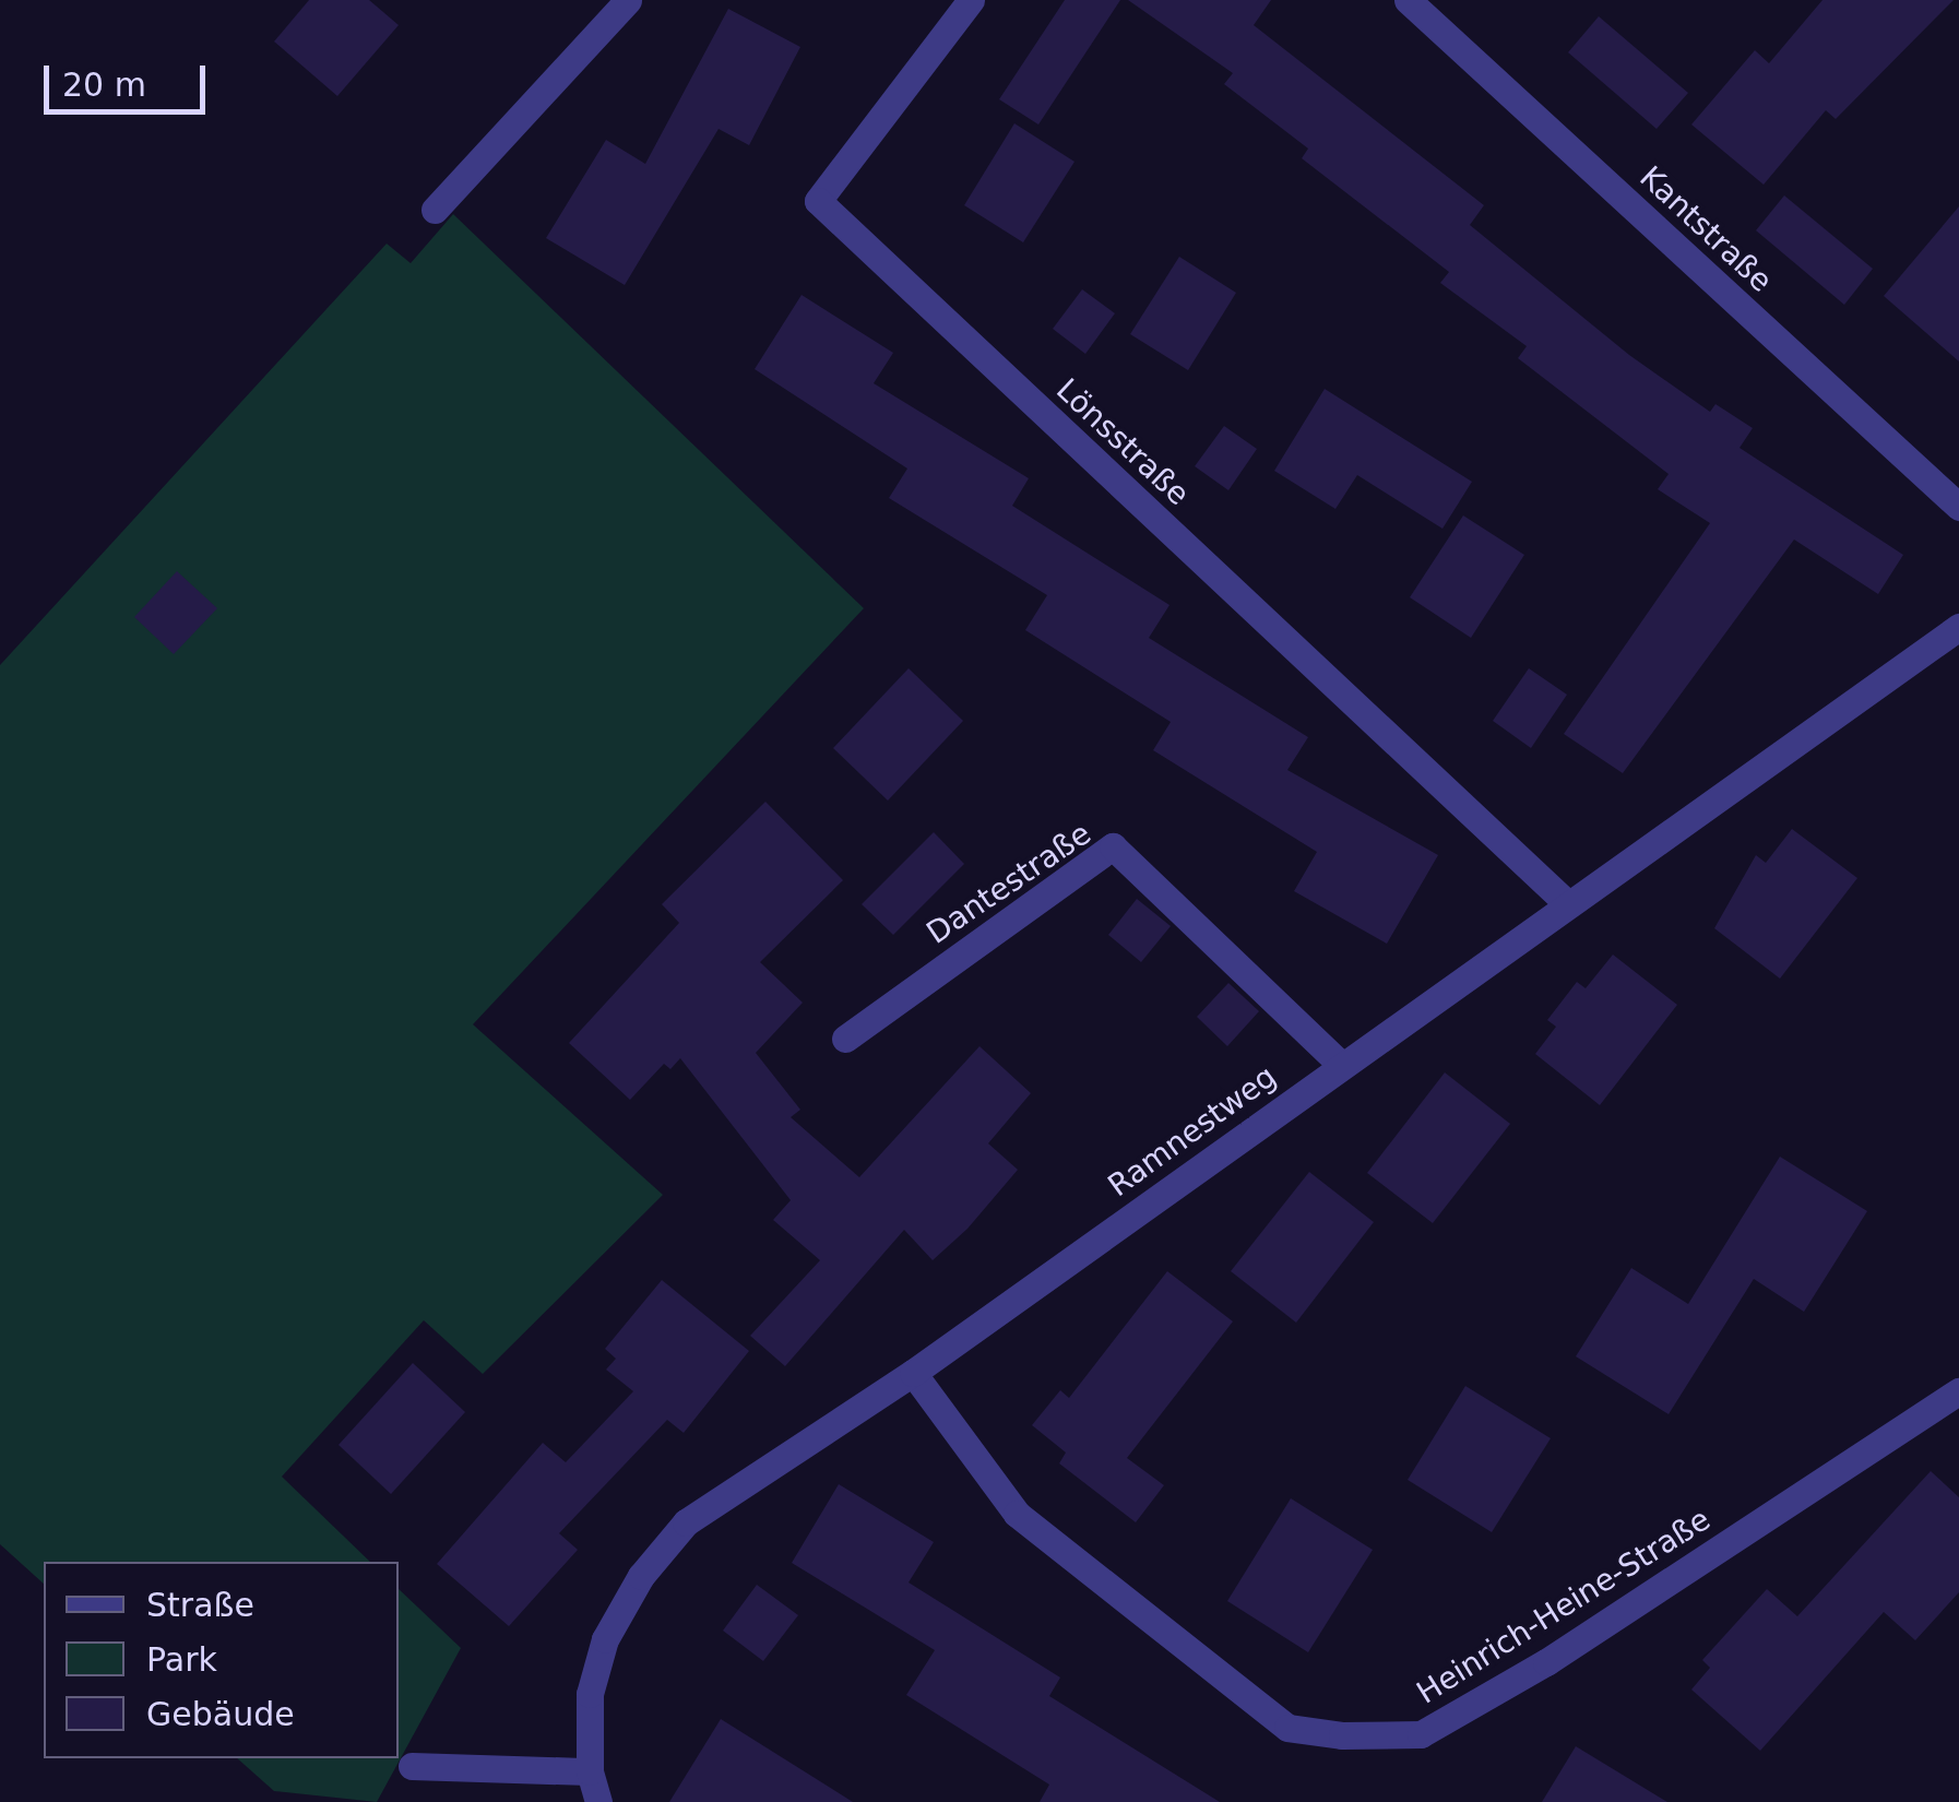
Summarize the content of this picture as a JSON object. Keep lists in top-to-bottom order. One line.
{"streets":{"street":["Kantstraße","Lönsstraße","Dantestraße","Ramnestweg","Heinrich-Heine-Straße"]},"crossings":[["Lönsstraße","Ramnestweg"],["Dantestraße","Ramnestweg"],["Ramnestweg","Heinrich-Heine-Straße"]],"legend":["Straße","Park","Gebäude"],"scale_bar":"20 m"}
